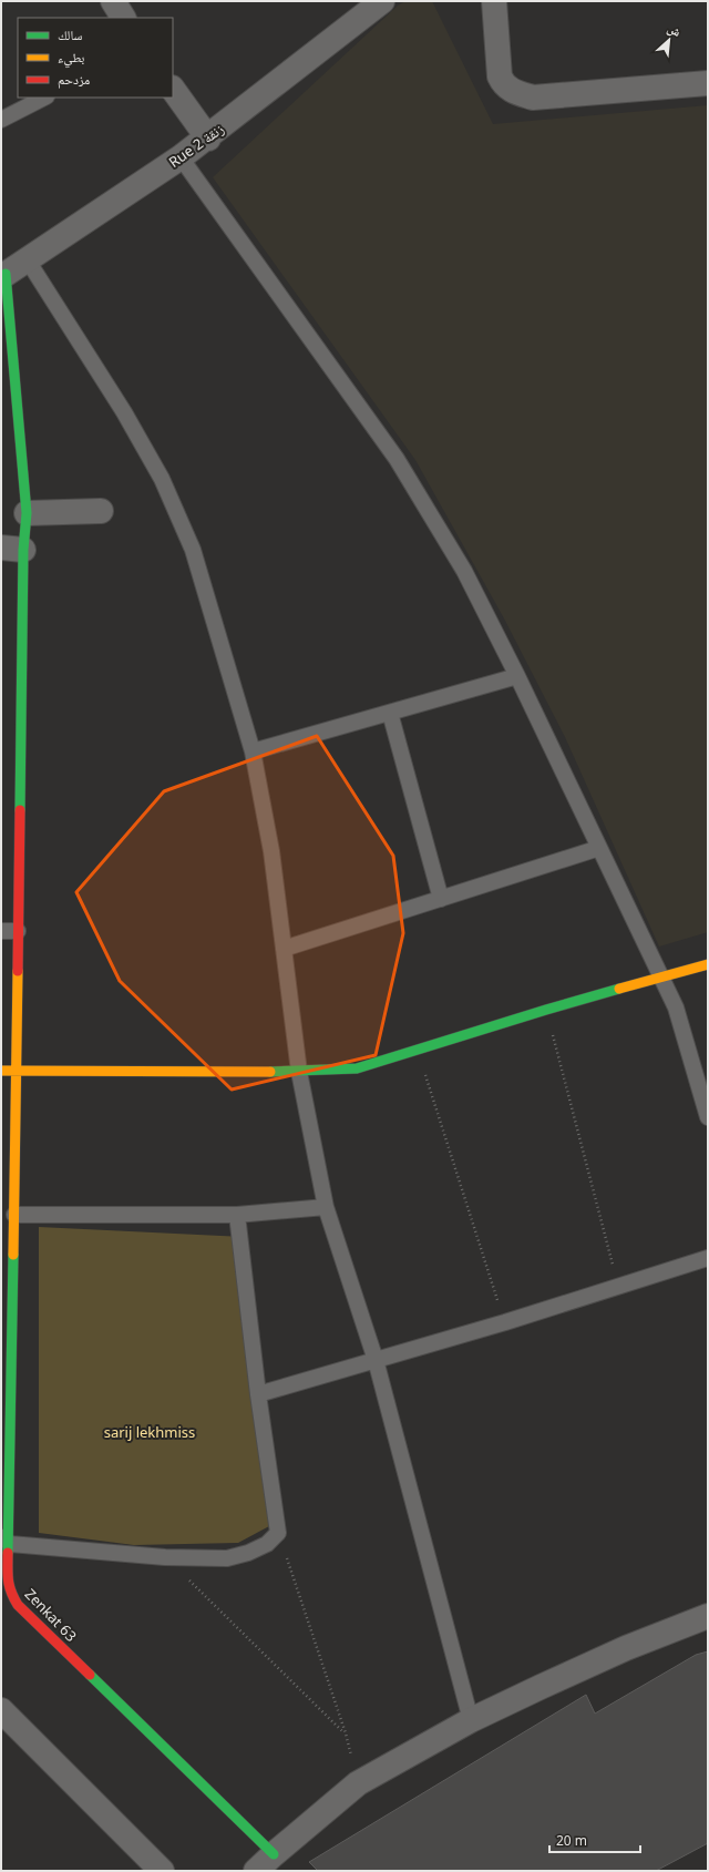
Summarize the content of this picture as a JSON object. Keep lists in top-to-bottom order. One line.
{"streets":{"street":["Rue 2 زنقة","Zenkat 63"]},"crossings":[["Rue 2 زنقة","Zenkat 63"]],"parks":["sarij lekhmiss"],"legend":["سالك","بطيء","مزدحم"],"scale_bar":"20 m","north":"top right"}
